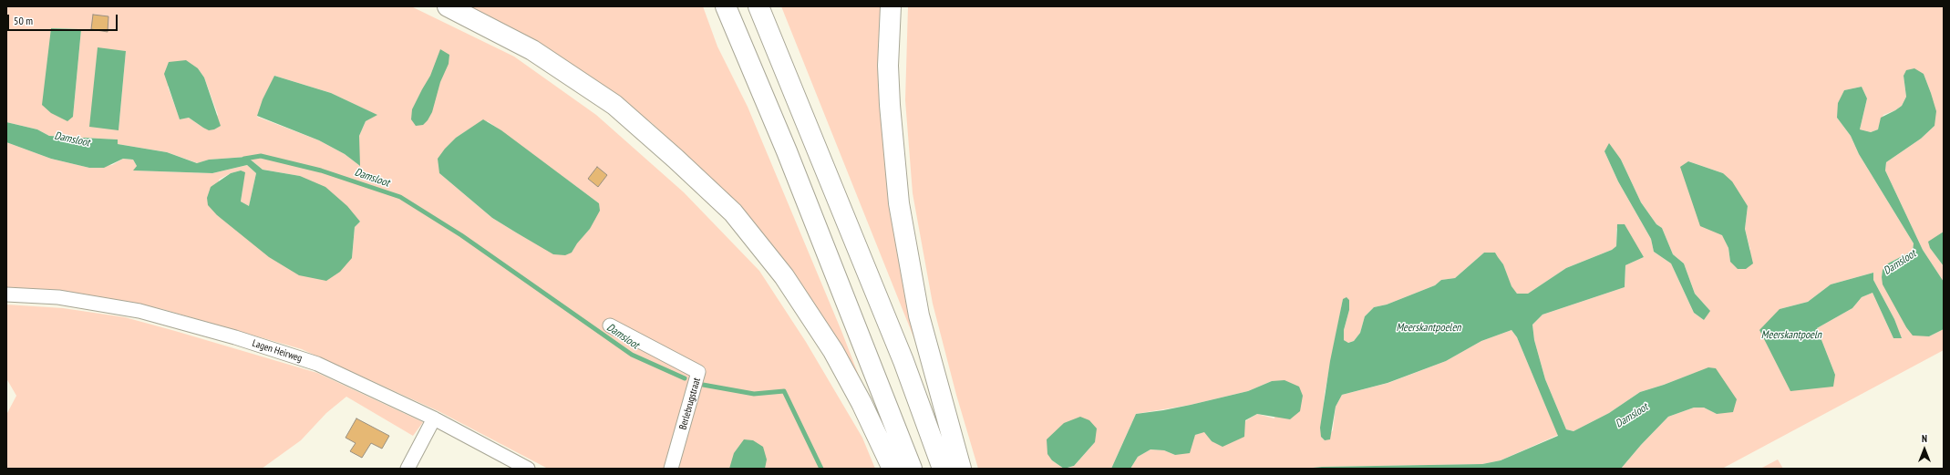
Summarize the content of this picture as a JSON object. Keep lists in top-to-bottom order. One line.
{"streets":{"street":["Lagen Heirweg","Berlebrugstraat"]},"water":["Damsloot","Meerskantpoelen","Meerskantpoeln"],"scale_bar":"50 m","north":"top"}
